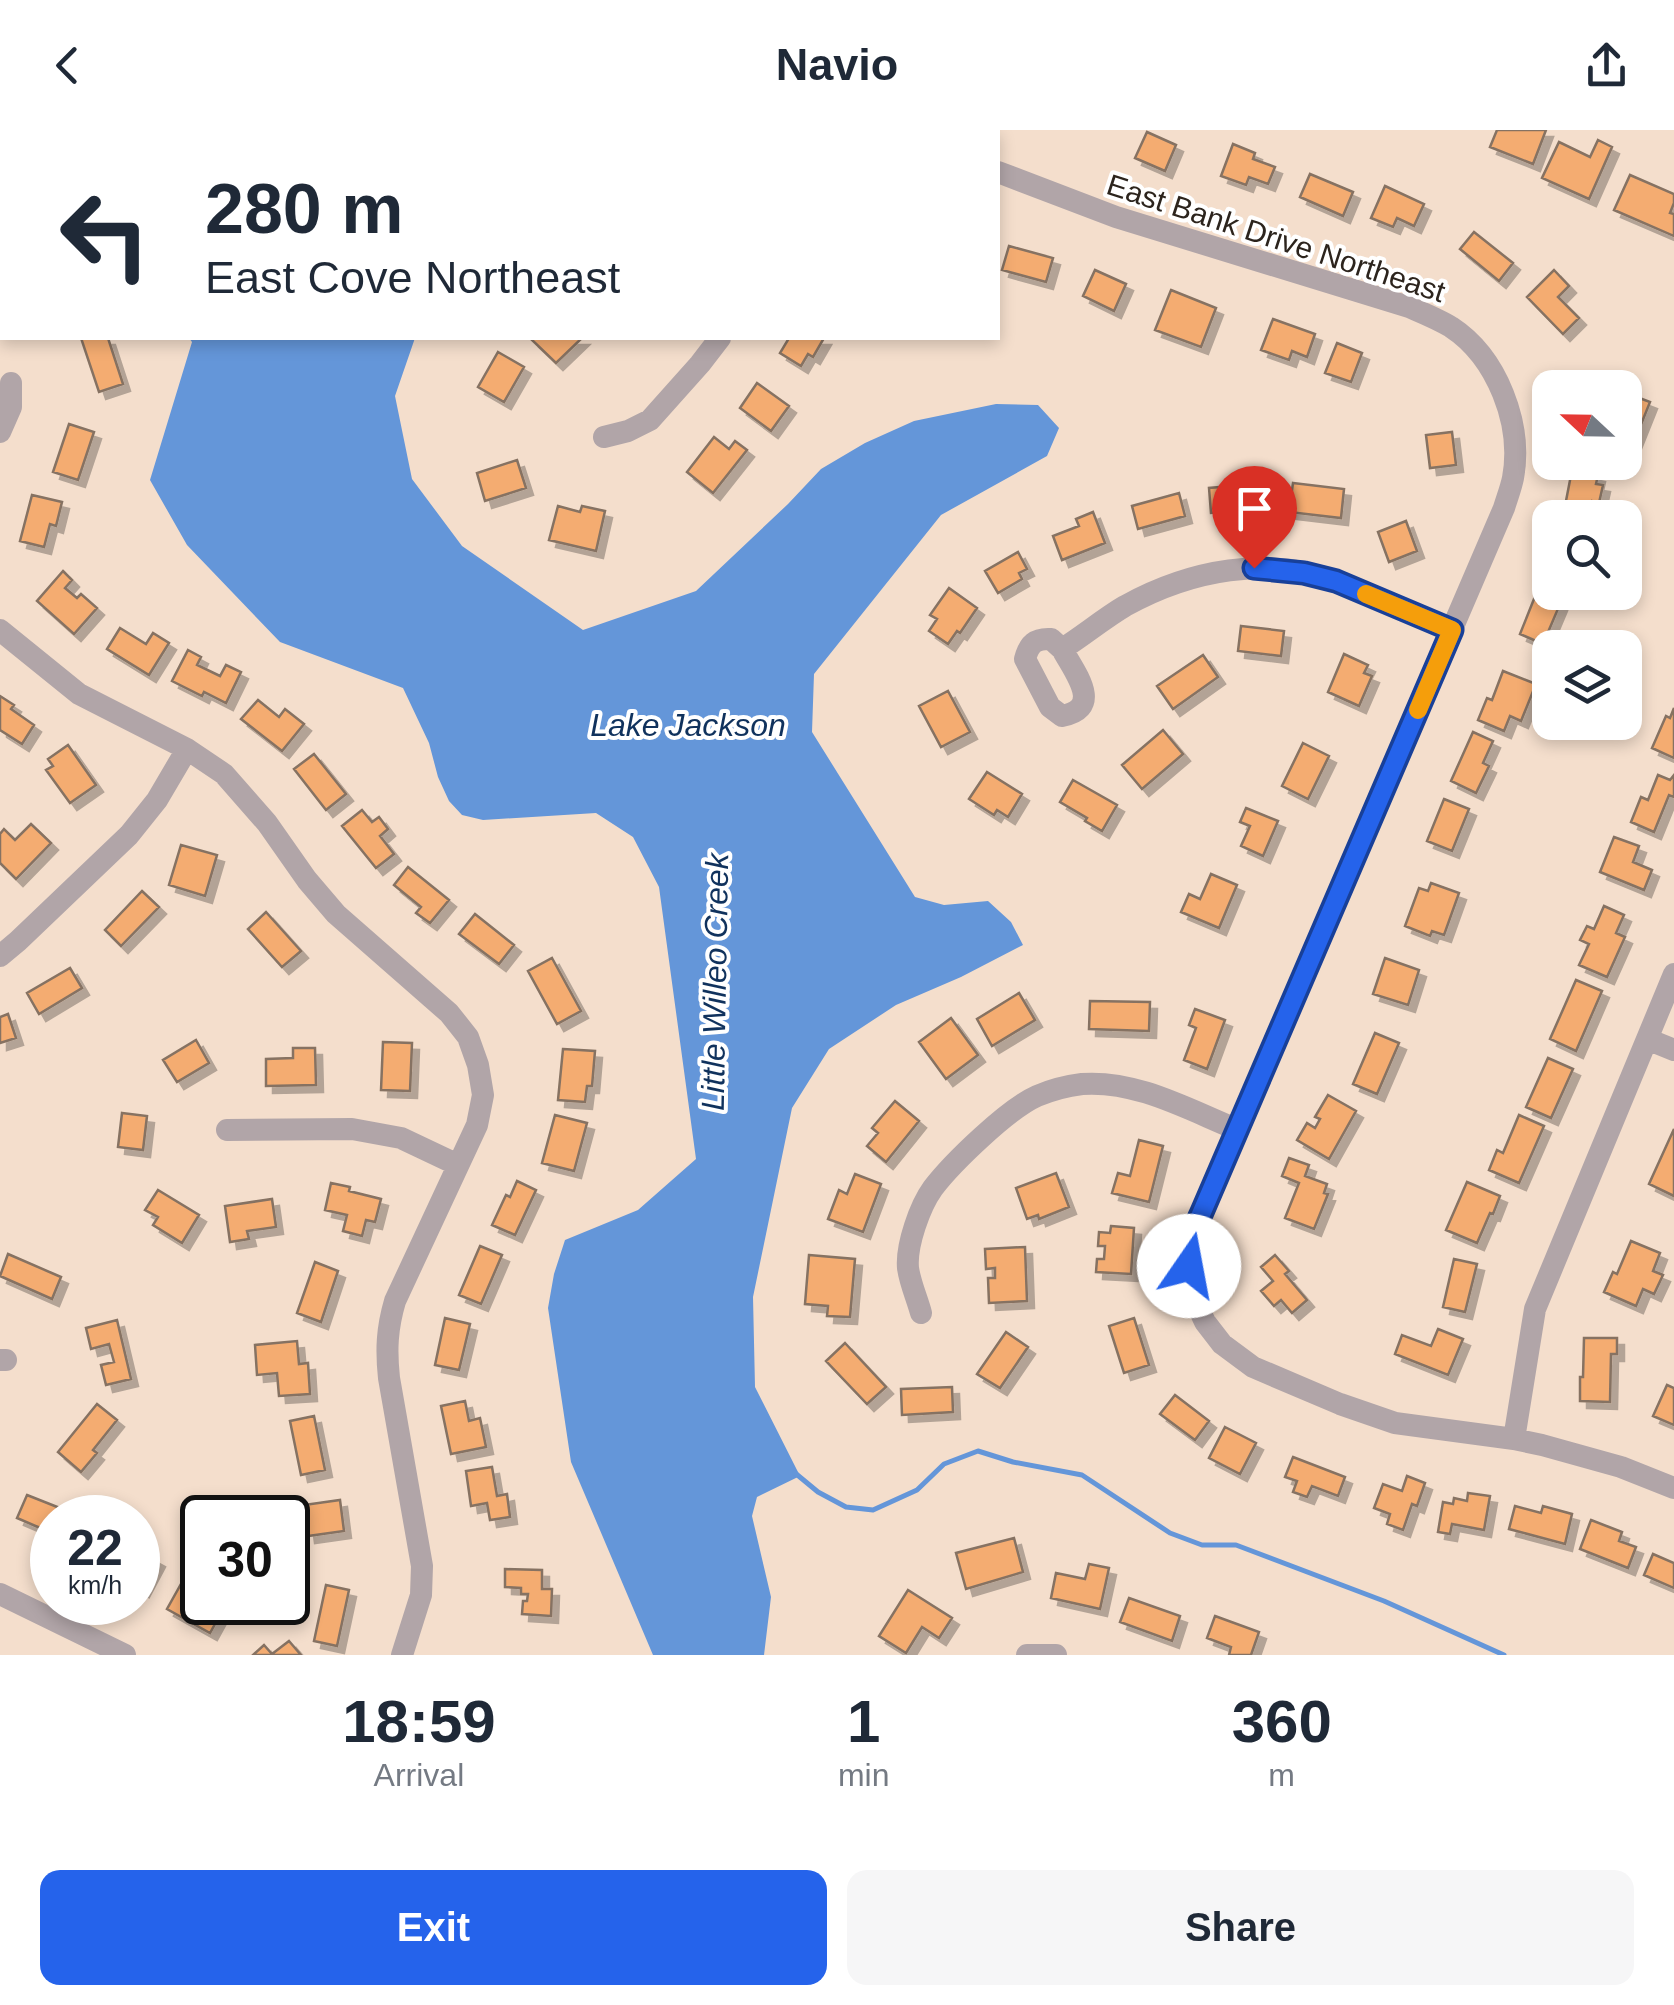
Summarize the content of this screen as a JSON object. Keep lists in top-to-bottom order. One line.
{"streets":{"street":["East Bank Drive Northeast"]},"water":["Lake Jackson","Little Willeo Creek"],"north":"left","page":{"header":"Navio","turn":["280 m","East Cove Northeast"],"speed":"22 km/h","limit":"30","eta":["18:59","Arrival","1","min","360","m"],"buttons":["Exit","Share"]}}
